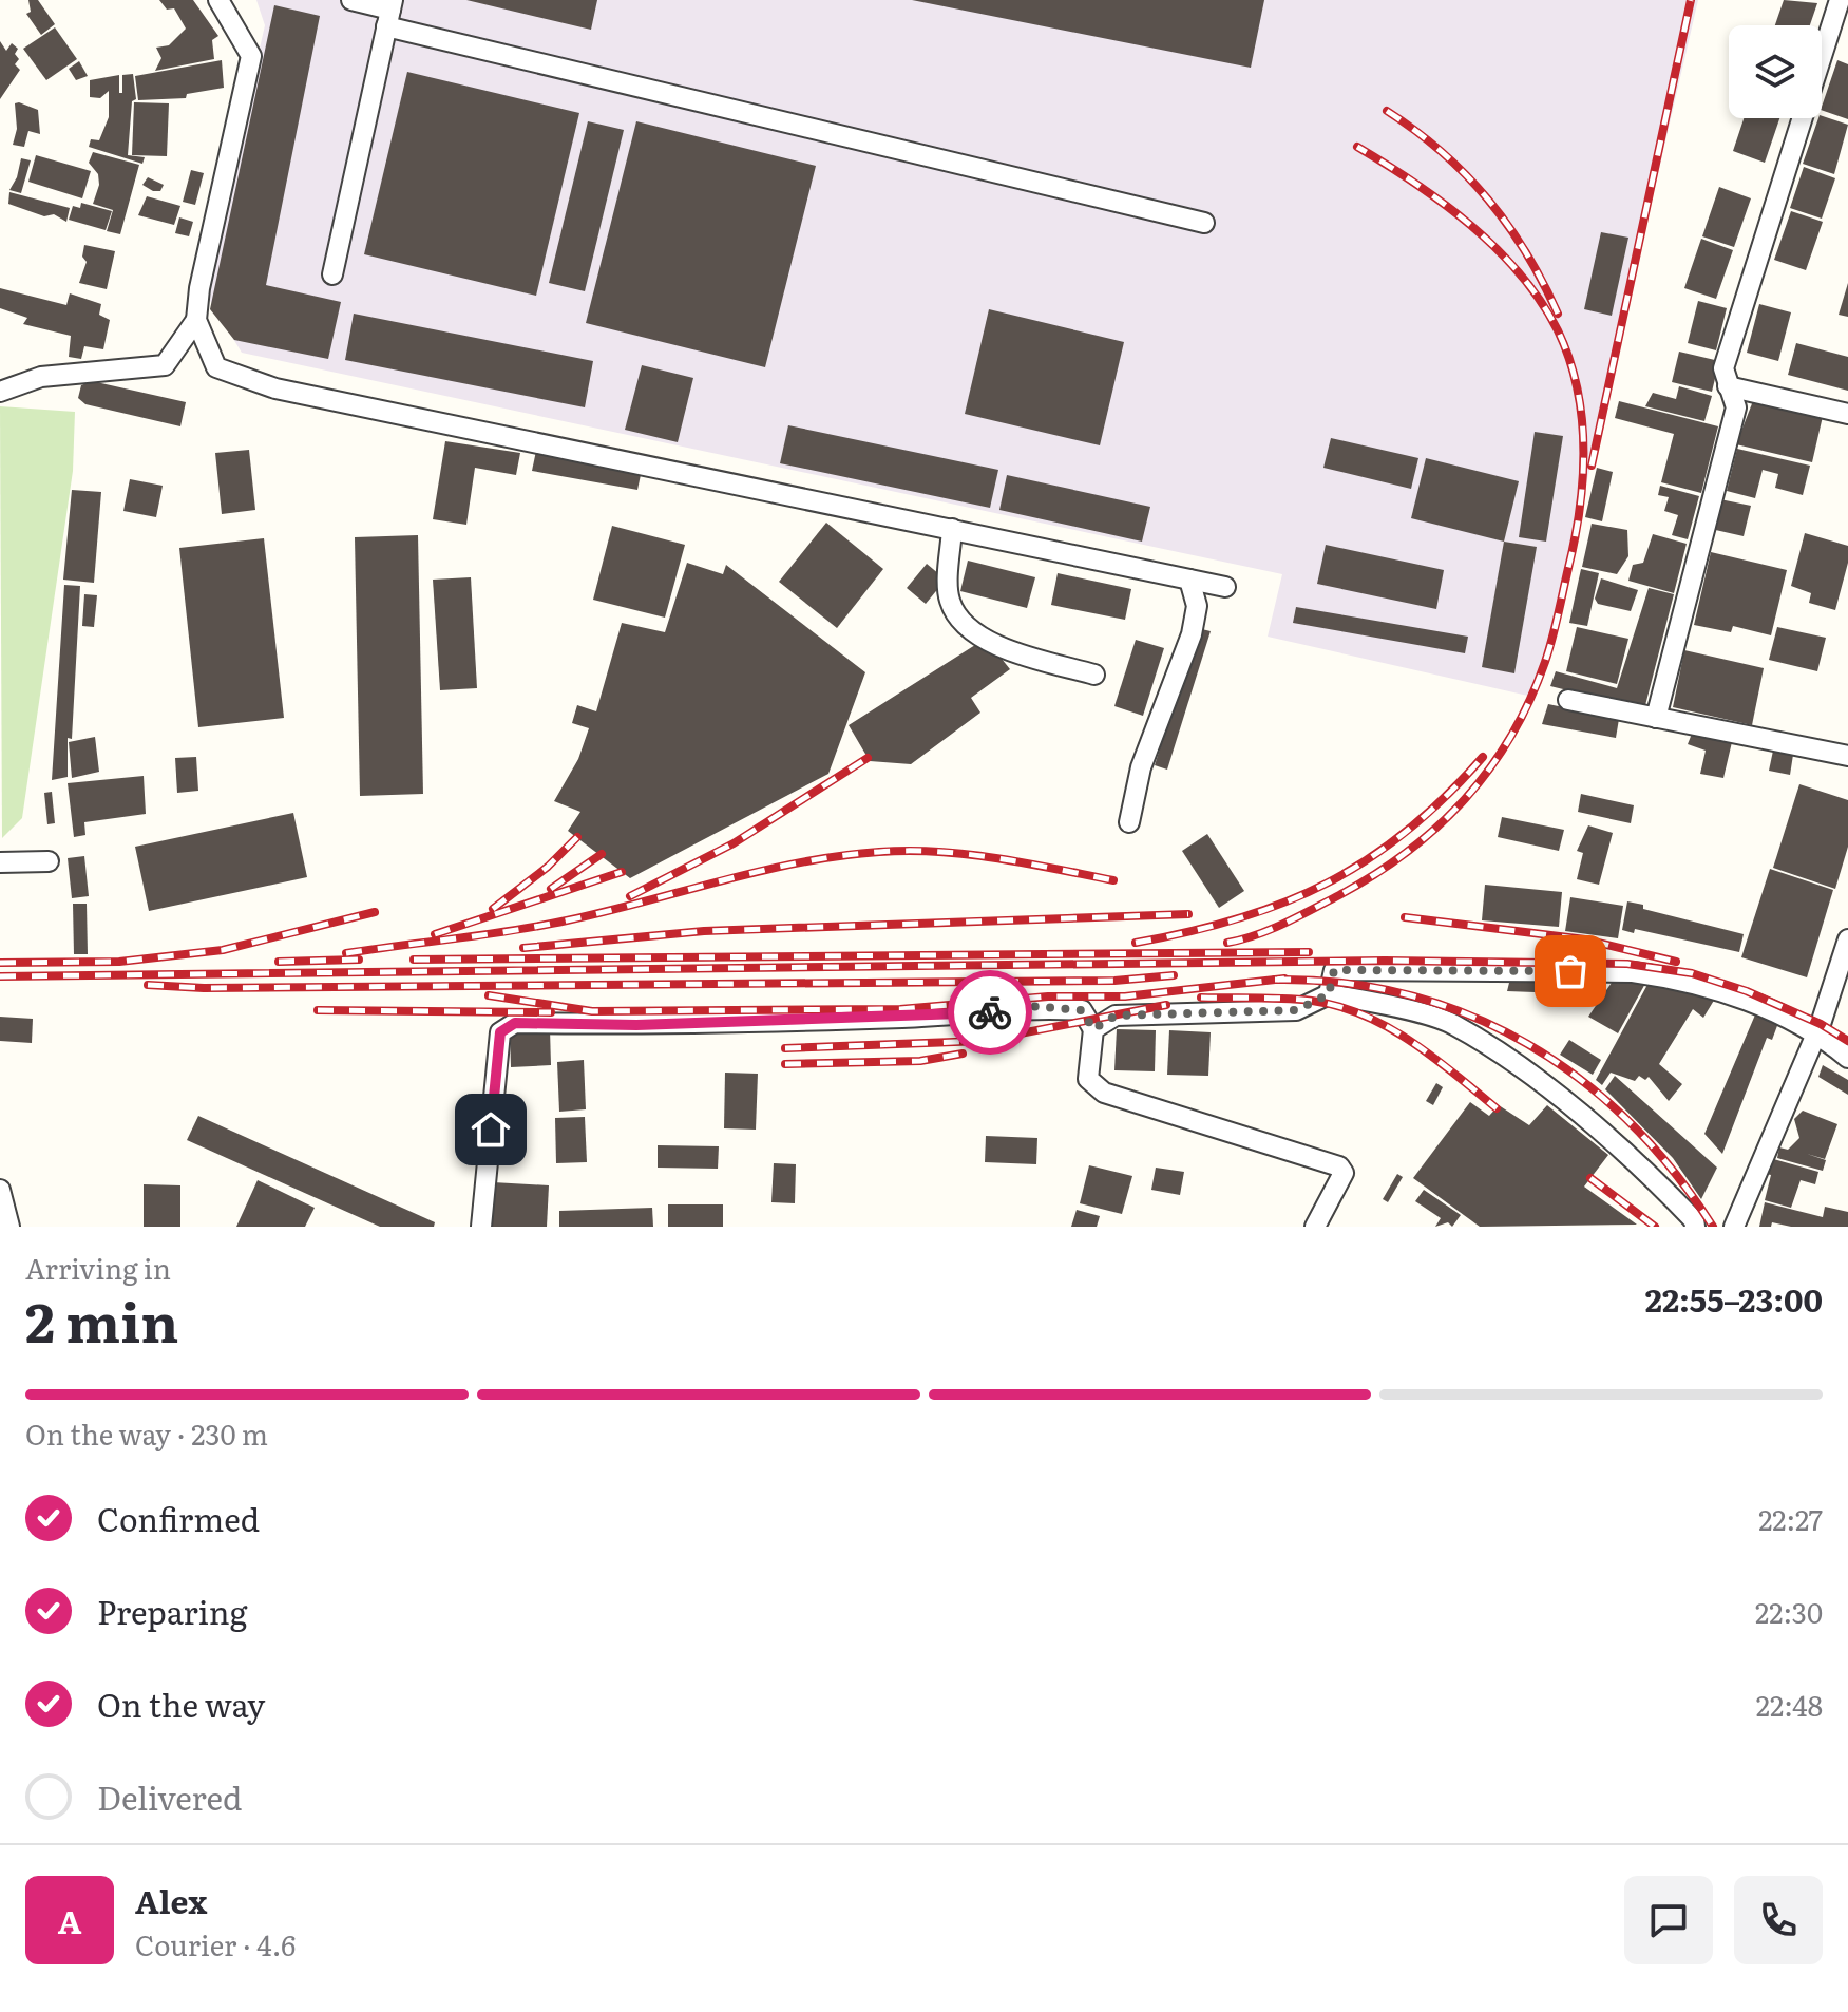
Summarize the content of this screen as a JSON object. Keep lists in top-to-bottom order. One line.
{"page":{"heading":["2 min","Arriving in","22:55–23:00"],"panel":["Alex","Courier · 4.6"],"bar":"On the way · 230 m","list":[["Confirmed","22:27"],["Preparing","22:30"],["On the way","22:48"],"Delivered"],"round":"A"}}
